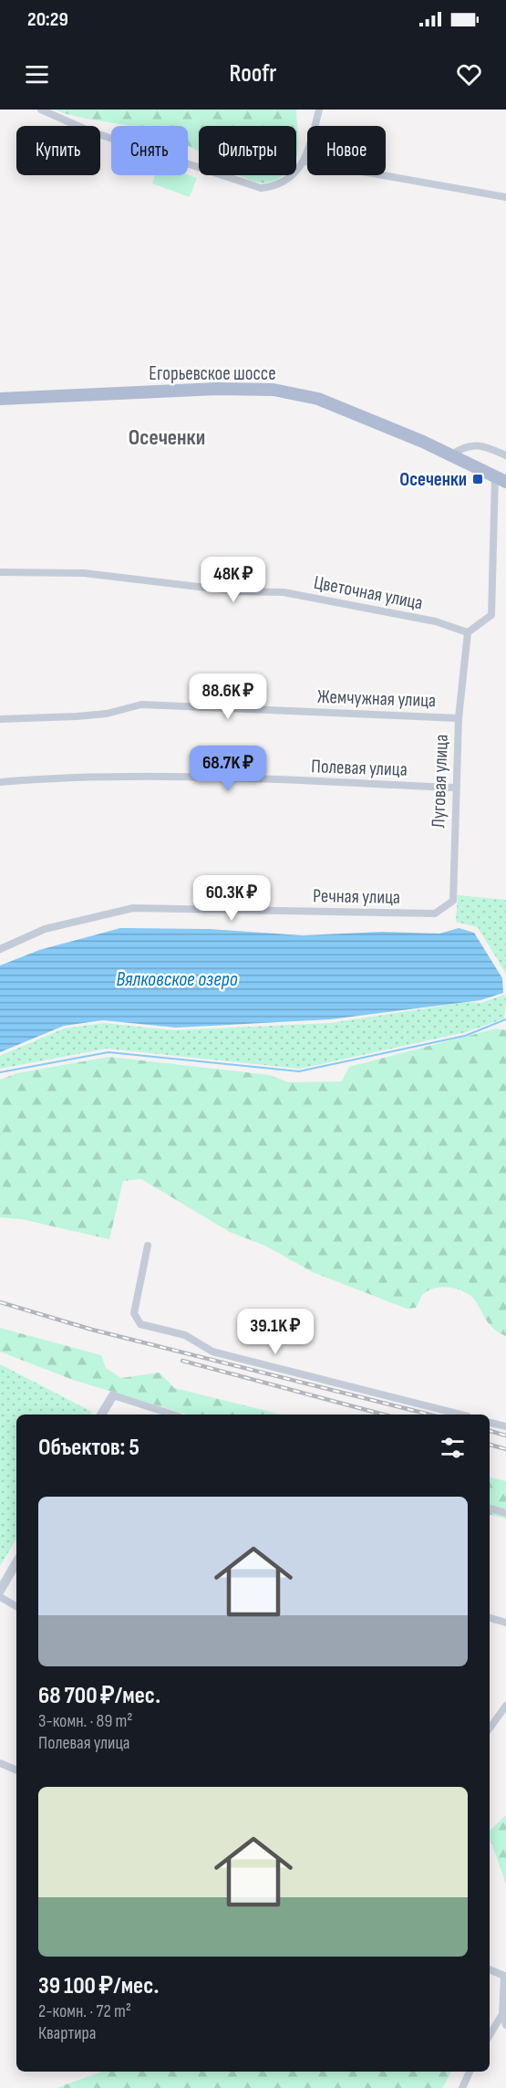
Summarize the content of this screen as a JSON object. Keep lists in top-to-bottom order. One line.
{"streets":{"main road":["Егорьевское шоссе"],"street":["Цветочная улица","Жемчужная улица","Полевая улица","Луговая улица","Речная улица"]},"crossings":[["Цветочная улица","Луговая улица"],["Жемчужная улица","Луговая улица"],["Полевая улица","Луговая улица"],["Луговая улица","Речная улица"]],"districts":["Осеченки"],"water":["Вялковское озеро"],"places":{"transit":["Осеченки"]},"page":{"status":"20:29","header":"Roofr","chip":["Купить","Снять","Фильтры","Новое"],"price":["48K ₽","88.6K ₽","68.7K ₽","60.3K ₽","39.1K ₽"],"heading":"Объектов: 5","list":[{"name":"68 700 ₽/мес.","note":"3-комн. · 89 m² · Полевая улица"},{"name":"39 100 ₽/мес.","note":"2-комн. · 72 m² · Квартира"}]}}
